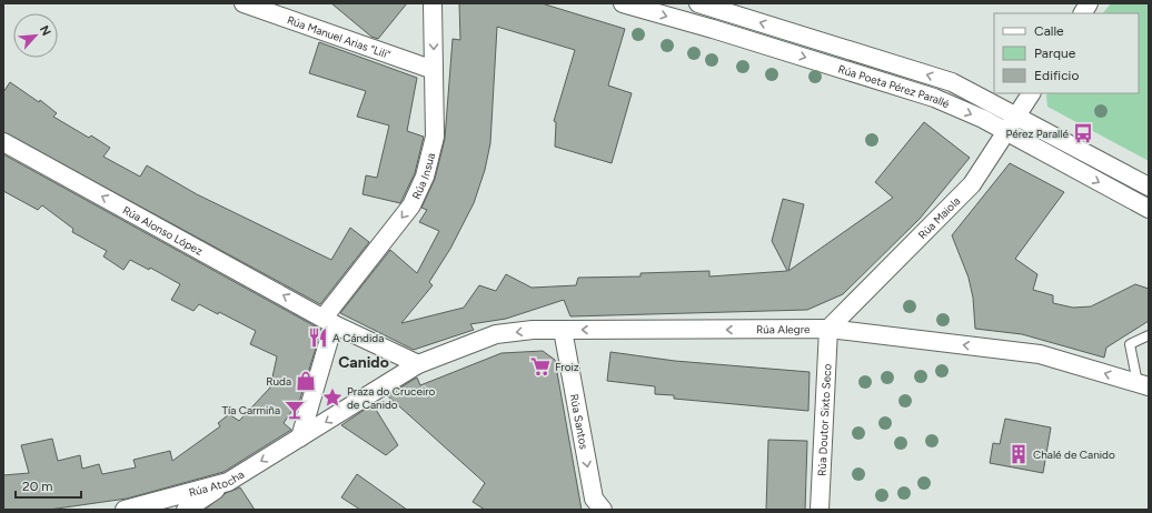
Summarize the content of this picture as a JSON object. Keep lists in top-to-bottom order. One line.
{"streets":{"street":["Rúa Manuel Arias “Lili”","Rúa Poeta Pérez Parallé","Rúa Insua","Rúa Maiola","Rúa Alonso López","Rúa Alegre","Rúa Doutor Sixto Seco","Rúa Santos","Rúa Atocha"]},"crossings":[["Rúa Manuel Arias “Lili”","Rúa Insua"],["Rúa Poeta Pérez Parallé","Rúa Maiola"],["Rúa Insua","Rúa Alonso López"],["Rúa Maiola","Rúa Alegre"],["Rúa Maiola","Rúa Doutor Sixto Seco"],["Rúa Alegre","Rúa Doutor Sixto Seco"],["Rúa Alegre","Rúa Santos"]],"one_way":["Rúa Insua","Rúa Alonso López","Rúa Alegre","Rúa Santos","Rúa Atocha"],"districts":["Canido"],"places":{"bus stop":["Pérez Parallé"],"restaurant":["A Cándida"],"supermarket":["Froiz"],"shop":["Ruda"],"place":["Praza do Cruceiro de Canido"],"bar":["Tía Carmiña"],"building":["Chalé de Canido"]},"legend":["Calle","Parque","Edificio"],"scale_bar":"20 m","north":"top right"}
